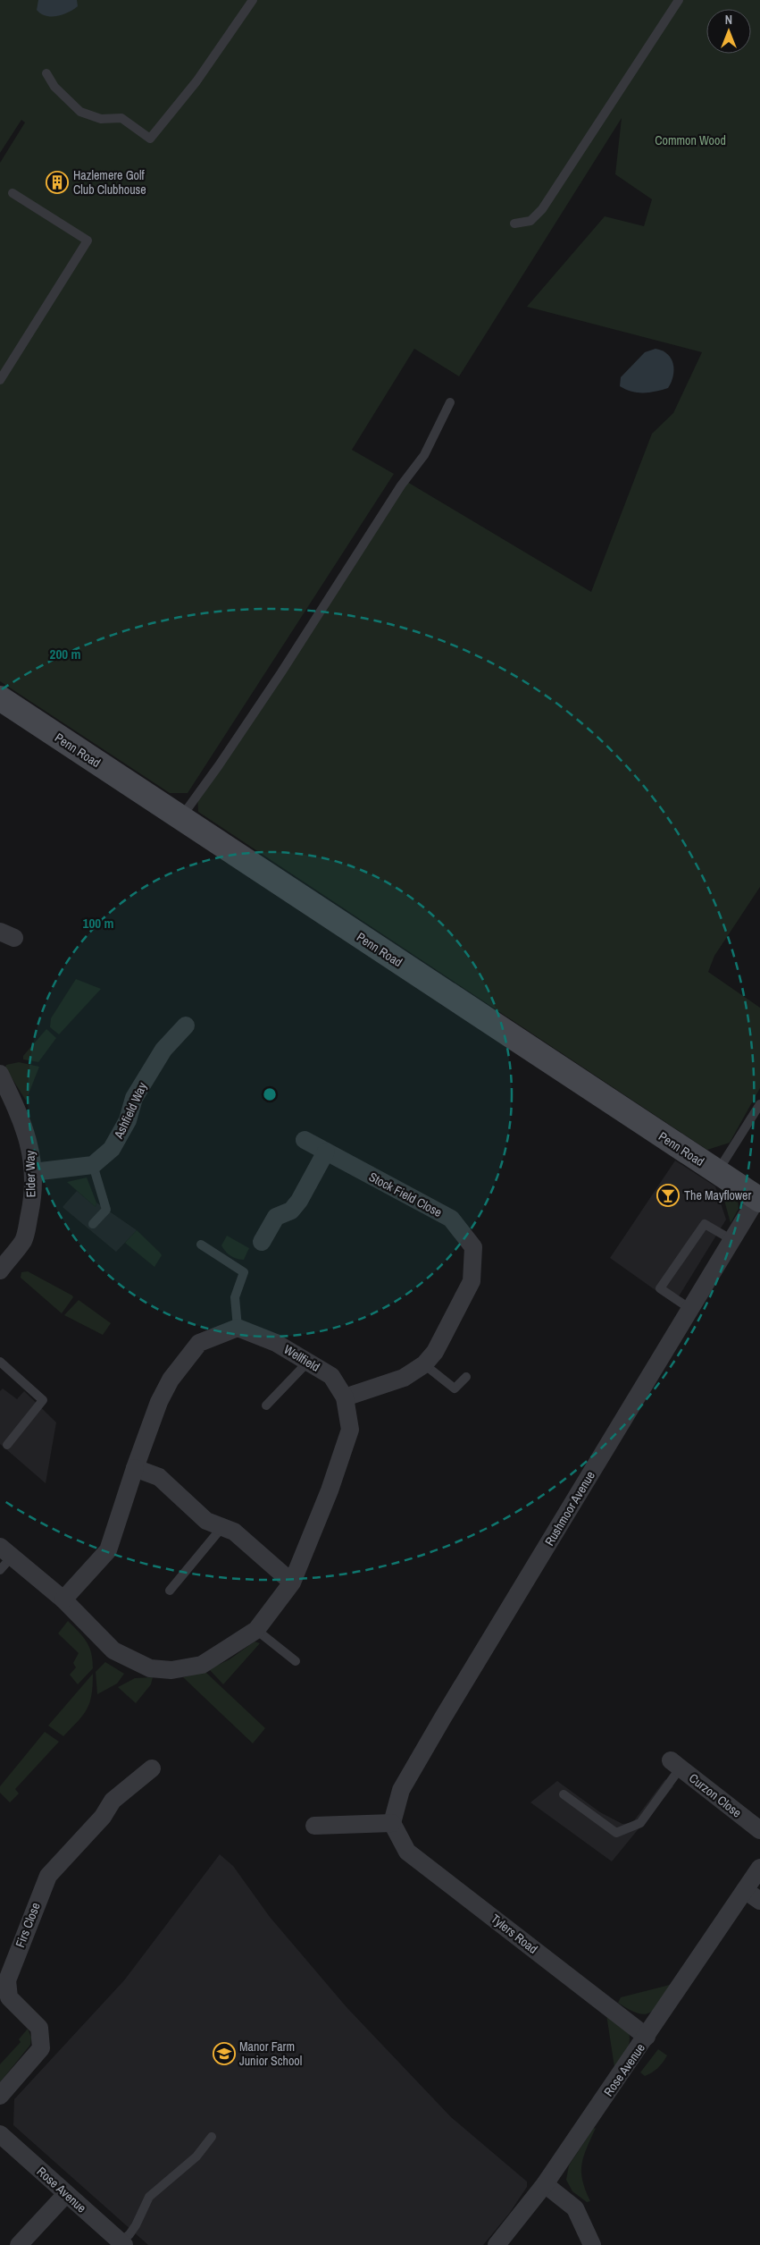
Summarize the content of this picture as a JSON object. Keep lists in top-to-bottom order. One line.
{"streets":{"main road":["Penn Road"],"street":["Ashfield Way","Elder Way","Stock Field Close","Wellfield","Rushmoor Avenue","Curzon Close","Firs Close","Tylers Road","Rose Avenue"]},"crossings":[["Penn Road","Rushmoor Avenue"],["Stock Field Close","Wellfield"],["Rushmoor Avenue","Tylers Road"],["Tylers Road","Rose Avenue"]],"parks":["Common Wood"],"places":{"building":["Hazlemere Golf Club Clubhouse"],"bar":["The Mayflower"],"school or university":["Manor Farm Junior School"]},"north":"top","rings":["200 m","100 m"]}
